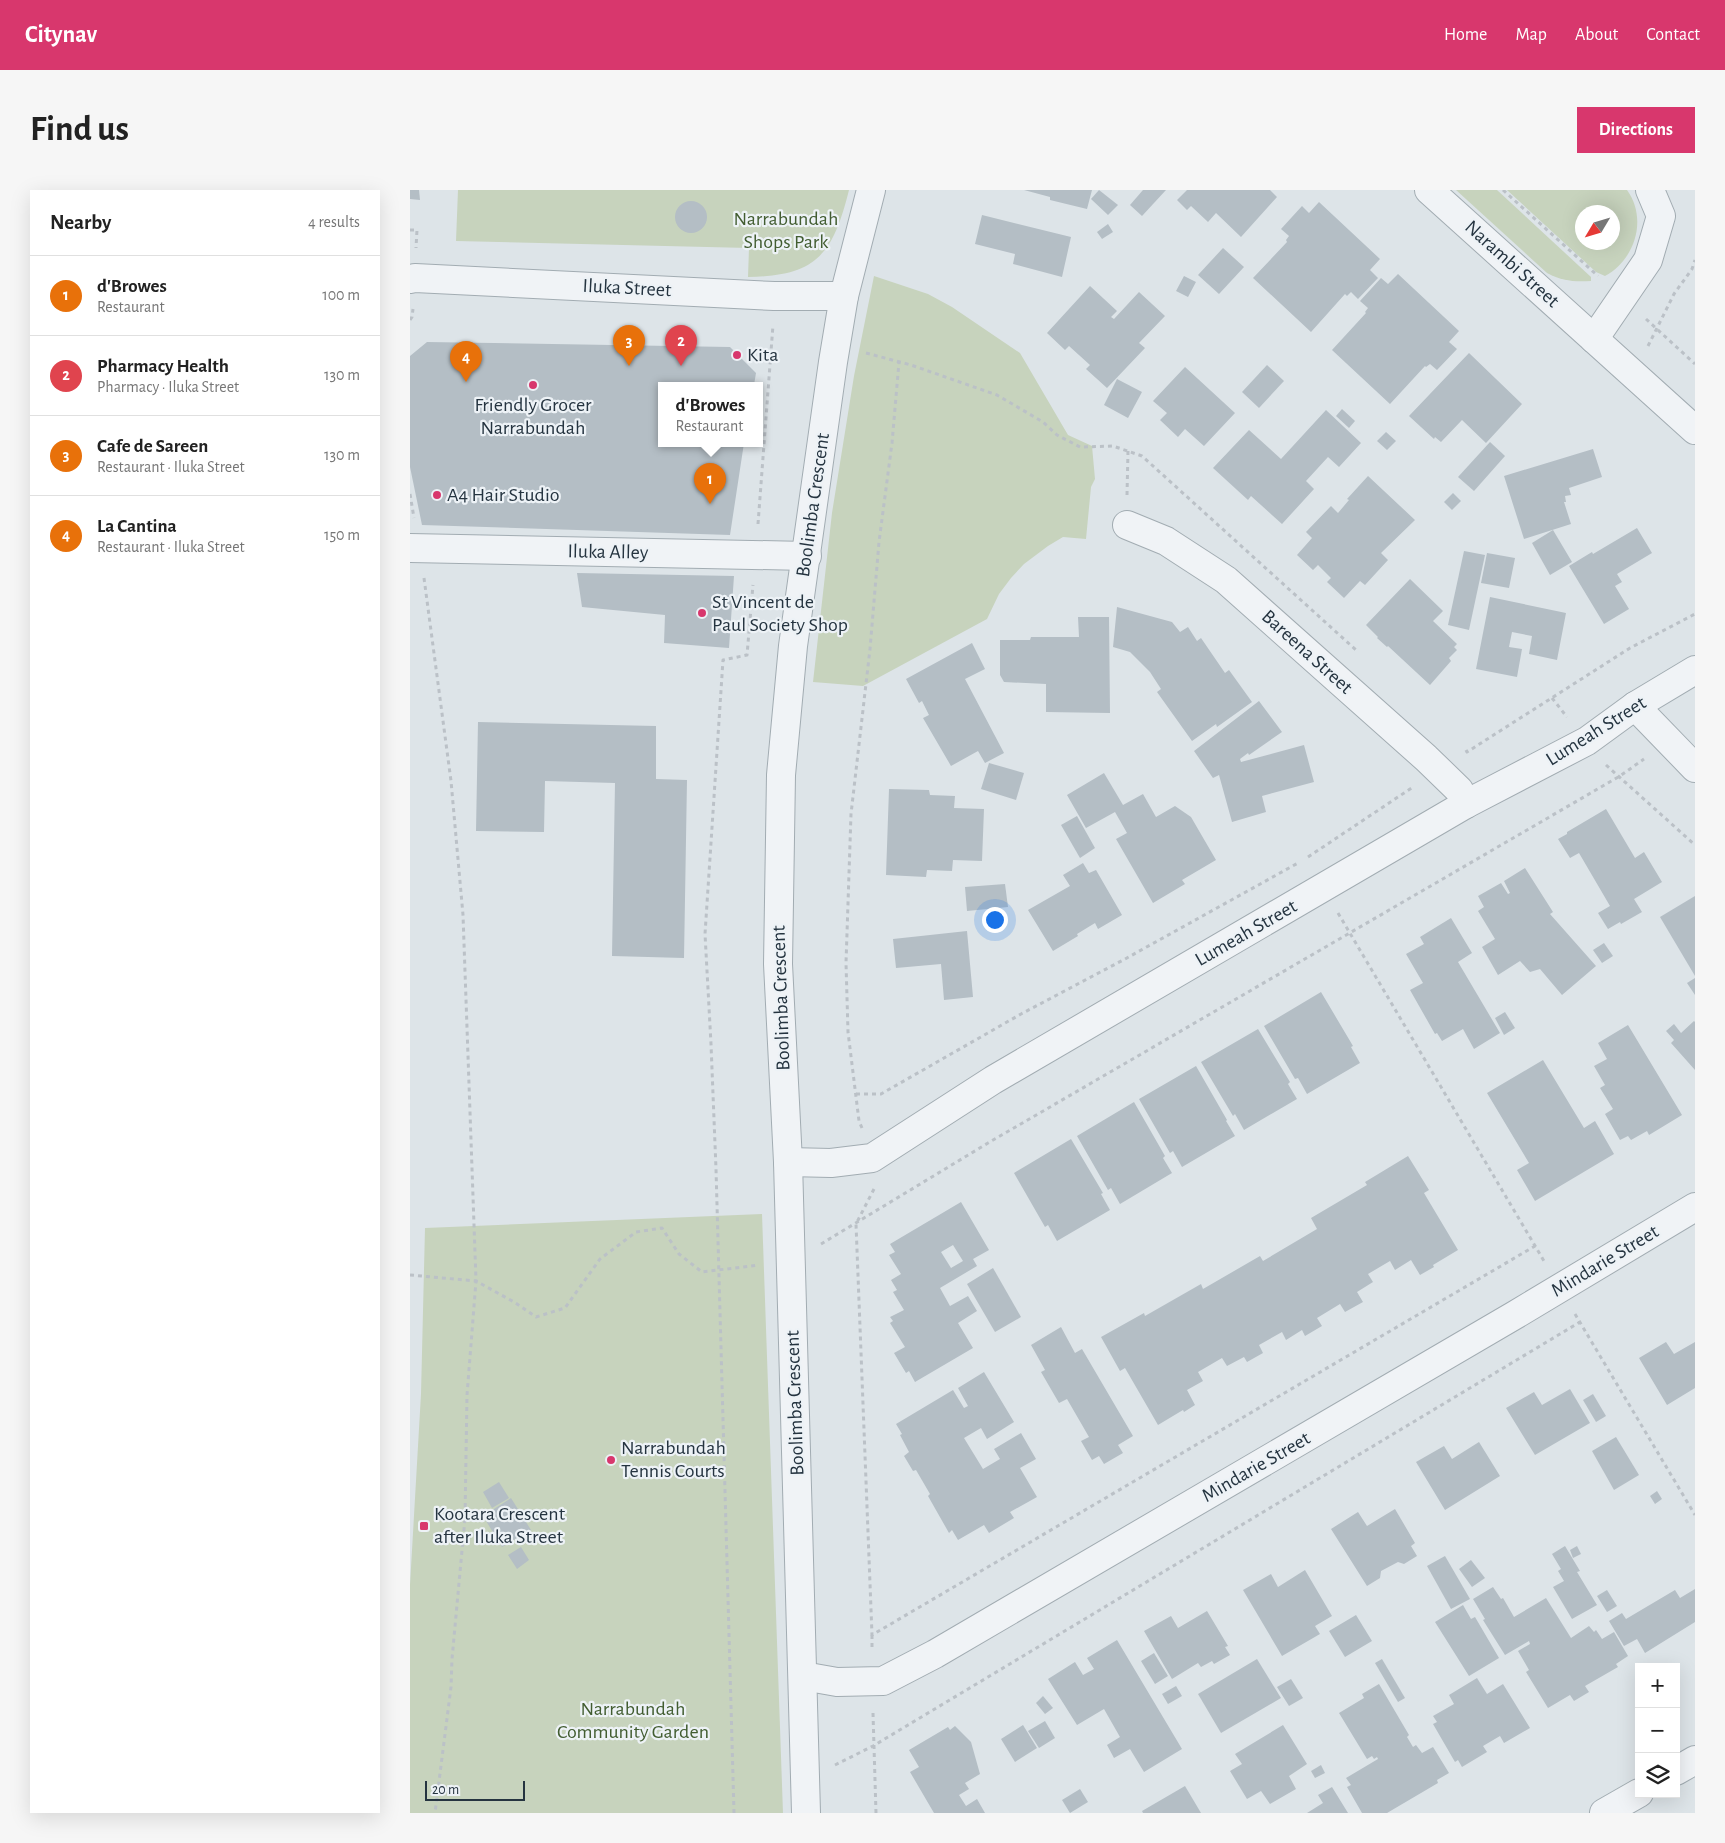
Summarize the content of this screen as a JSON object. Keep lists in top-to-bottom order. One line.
{"streets":{"street":["Narambi Street","Iluka Street","Boolimba Crescent","Iluka Alley","Bareena Street","Lumeah Street","Mindarie Street"]},"crossings":[["Iluka Street","Boolimba Crescent"],["Boolimba Crescent","Iluka Alley"],["Boolimba Crescent","Lumeah Street"],["Boolimba Crescent","Mindarie Street"],["Bareena Street","Lumeah Street"]],"parks":["Narrabundah Shops Park","Narrabundah Community Garden"],"places":{"other":["Kita","Friendly Grocer Narrabundah","A4 Hair Studio","St Vincent de Paul Society Shop","Narrabundah Tennis Courts"],"transit":["Kootara Crescent after Iluka Street"]},"scale_bar":"20 m","north":"bottom left","page":{"header":"Citynav","nav":["Home","Map","About","Contact"],"buttons":"Directions","title":"Find us","heading":["Nearby","4 results"],"list":[{"mark":"1","name":"d'Browes","note":"Restaurant","value":"100 m"},{"mark":"2","name":"Pharmacy Health","note":"Pharmacy · Iluka Street","value":"130 m"},{"mark":"3","name":"Cafe de Sareen","note":"Restaurant · Iluka Street","value":"130 m"},{"mark":"4","name":"La Cantina","note":"Restaurant · Iluka Street","value":"150 m"}],"pins":["2","3","4","1"],"popup":["d'Browes","Restaurant"],"map_buttons":["+","−"],"scale":"20 m"}}
